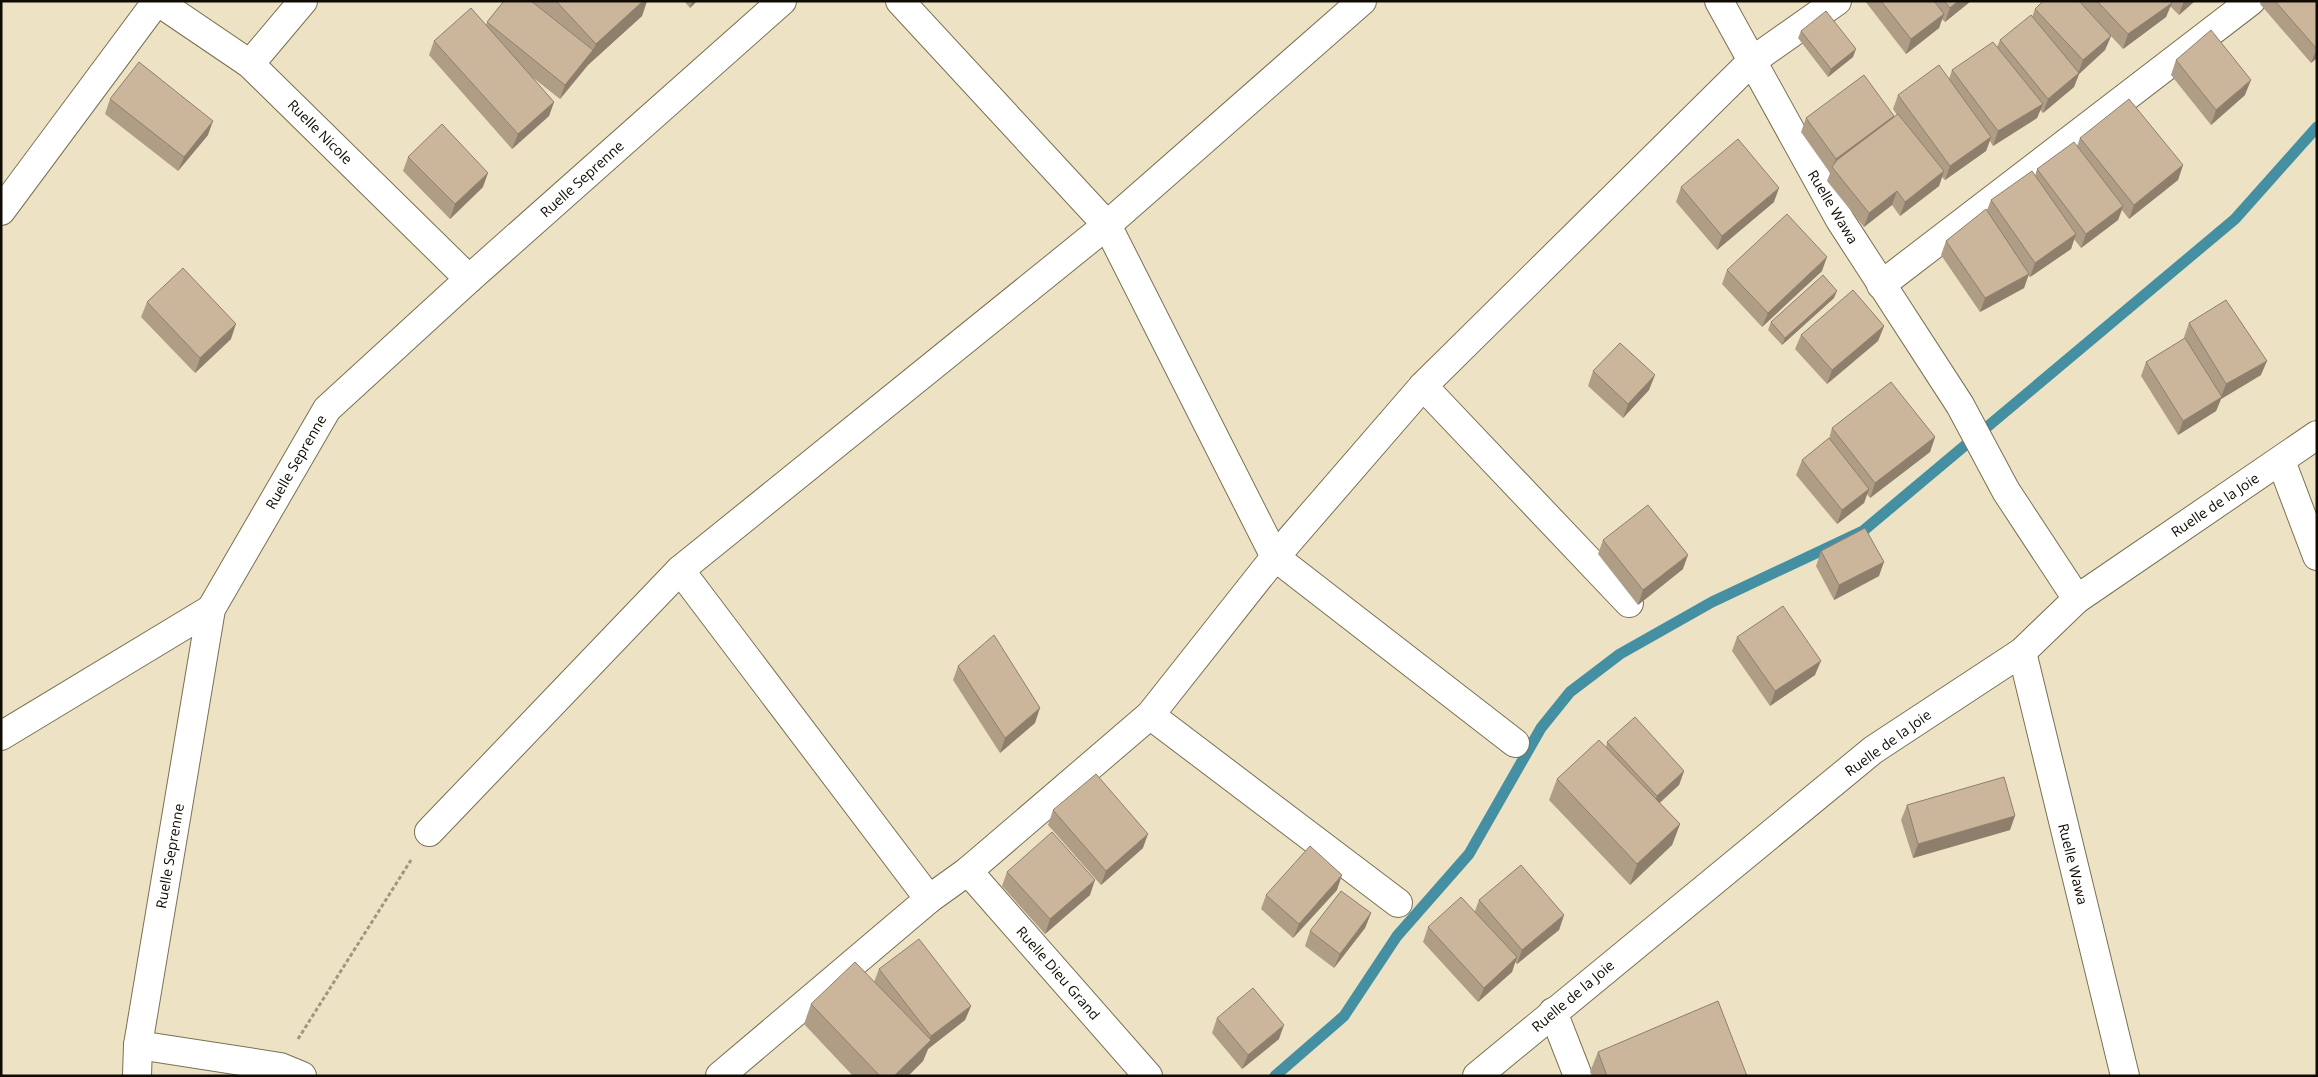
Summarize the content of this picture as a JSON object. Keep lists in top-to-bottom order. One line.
{"streets":{"street":["Ruelle Nicole","Ruelle Seprenne","Ruelle Wawa","Ruelle de la Joie","Ruelle Dieu Grand"]},"crossings":[["Ruelle Nicole","Ruelle Seprenne"],["Ruelle Wawa","Ruelle de la Joie"]]}
